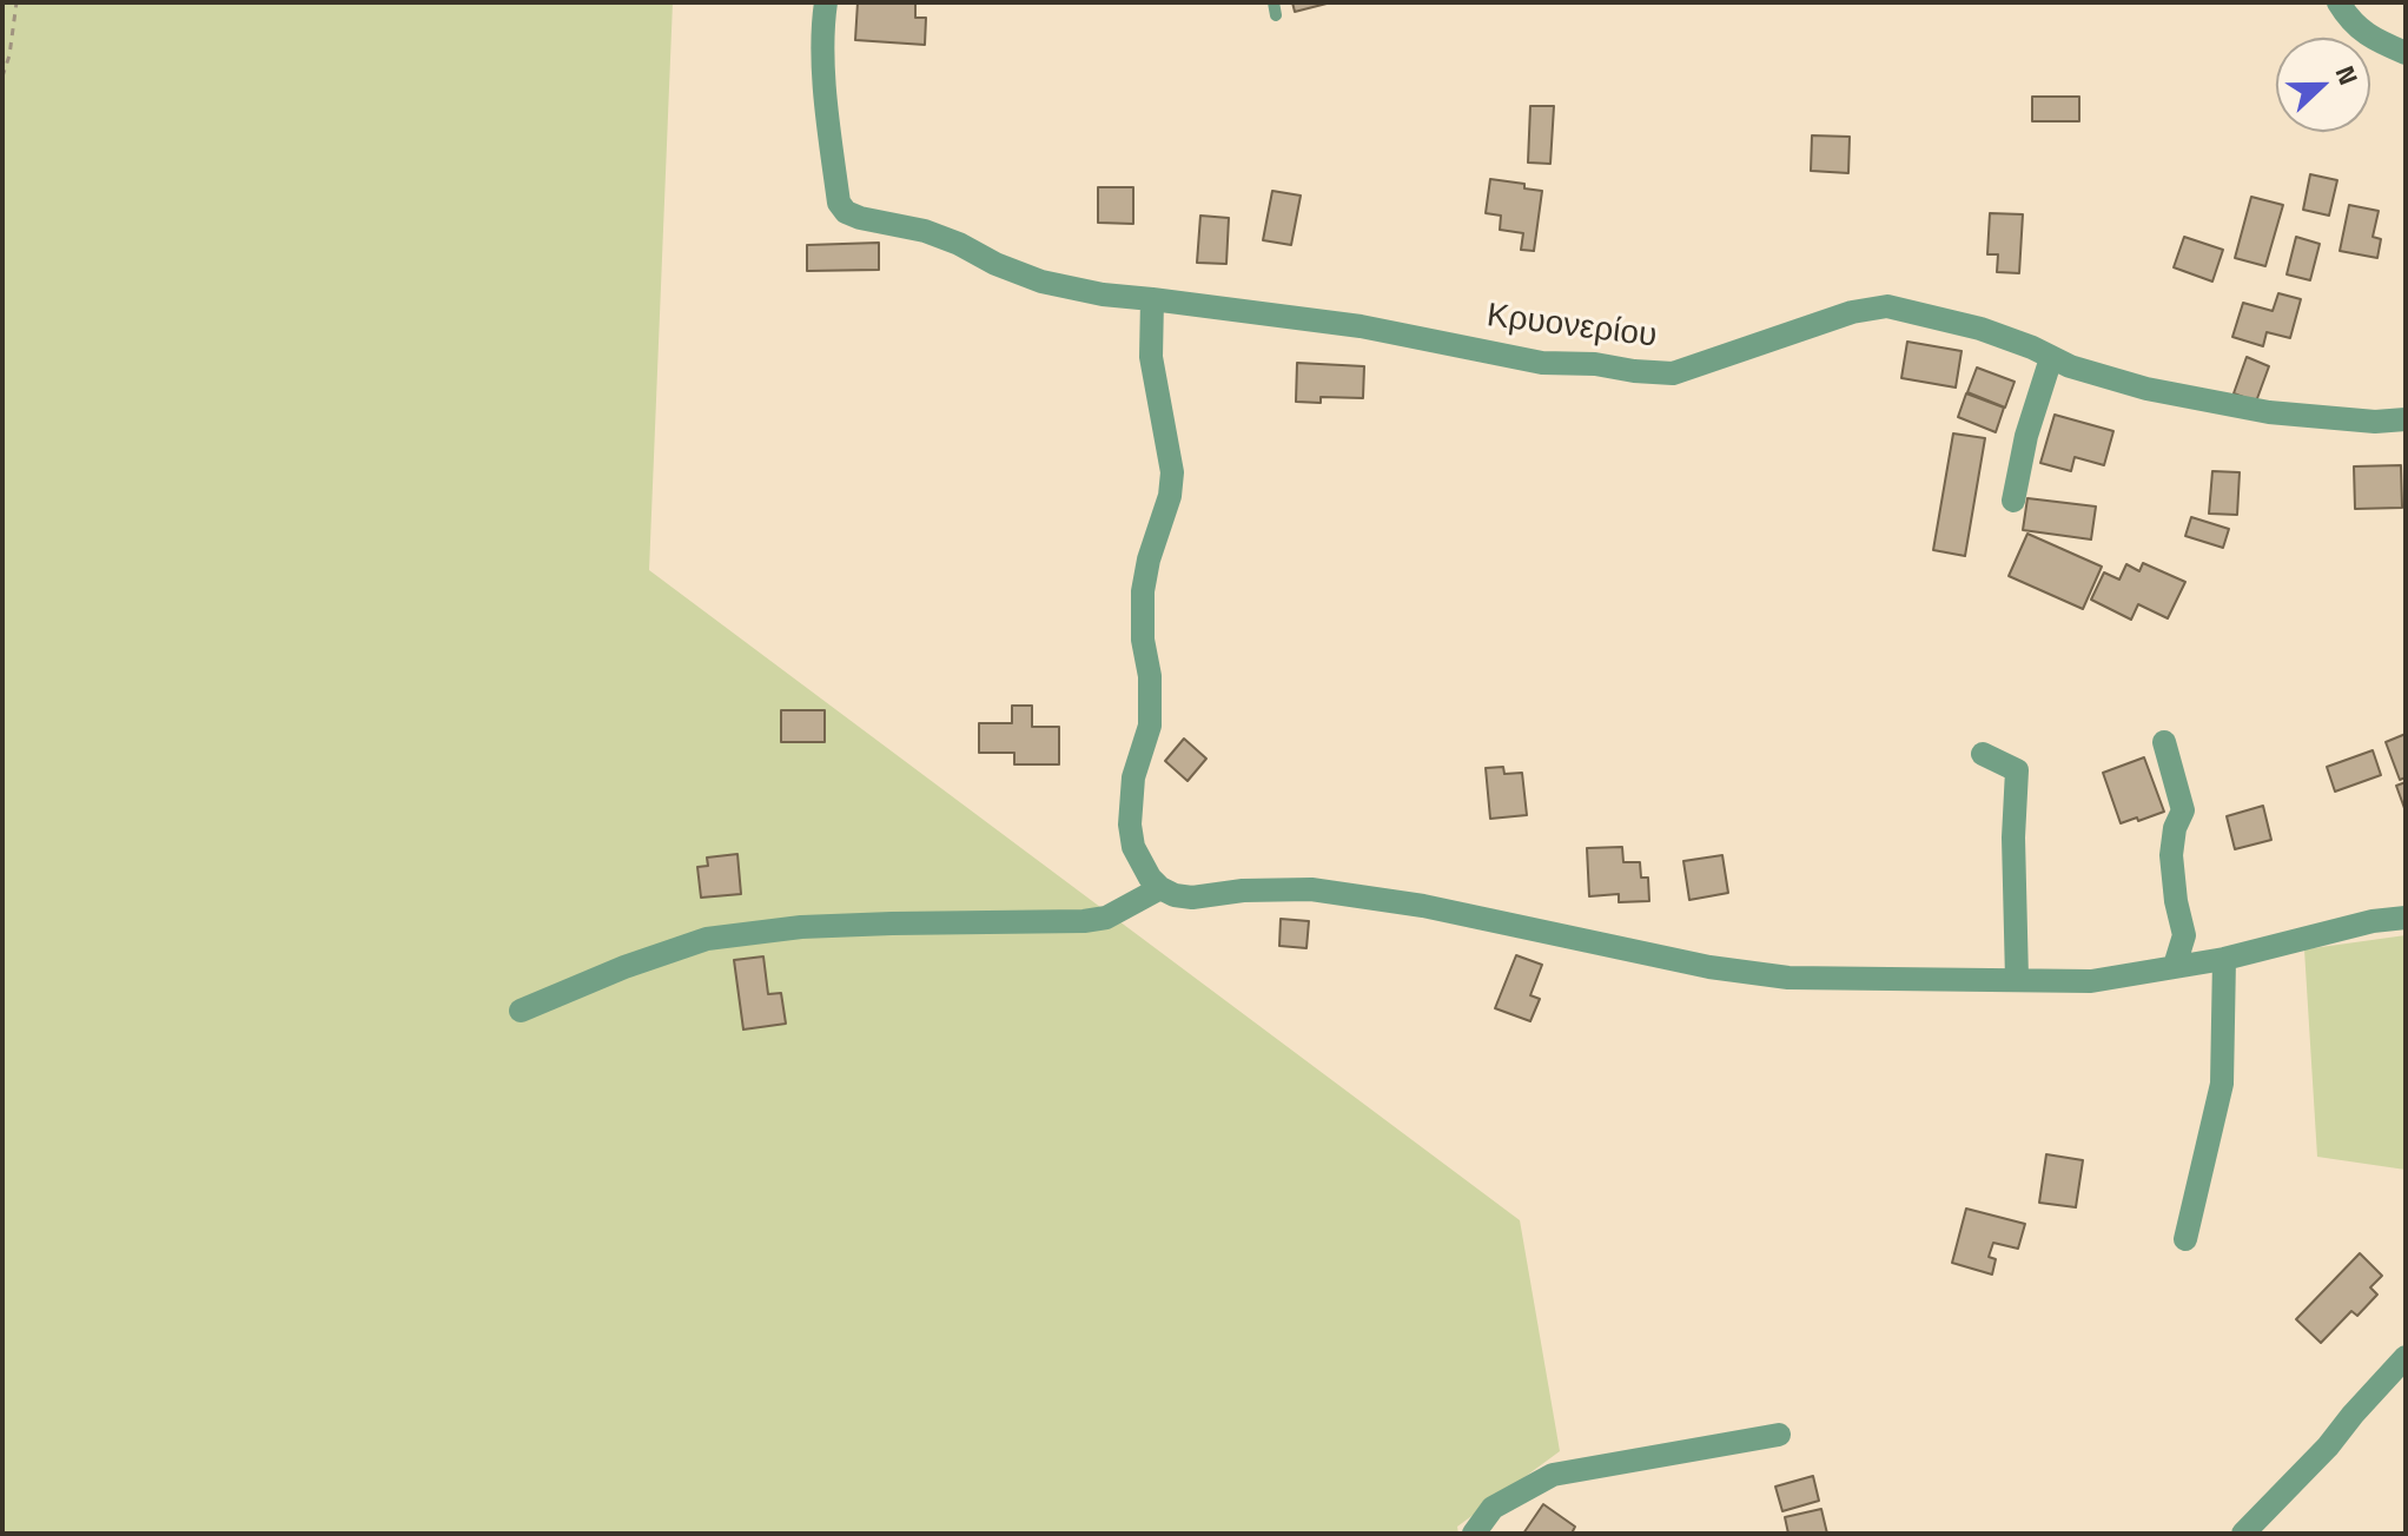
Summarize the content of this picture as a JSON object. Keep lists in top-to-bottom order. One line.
{"streets":{"street":["Κρυονερίου"]},"north":"right"}
